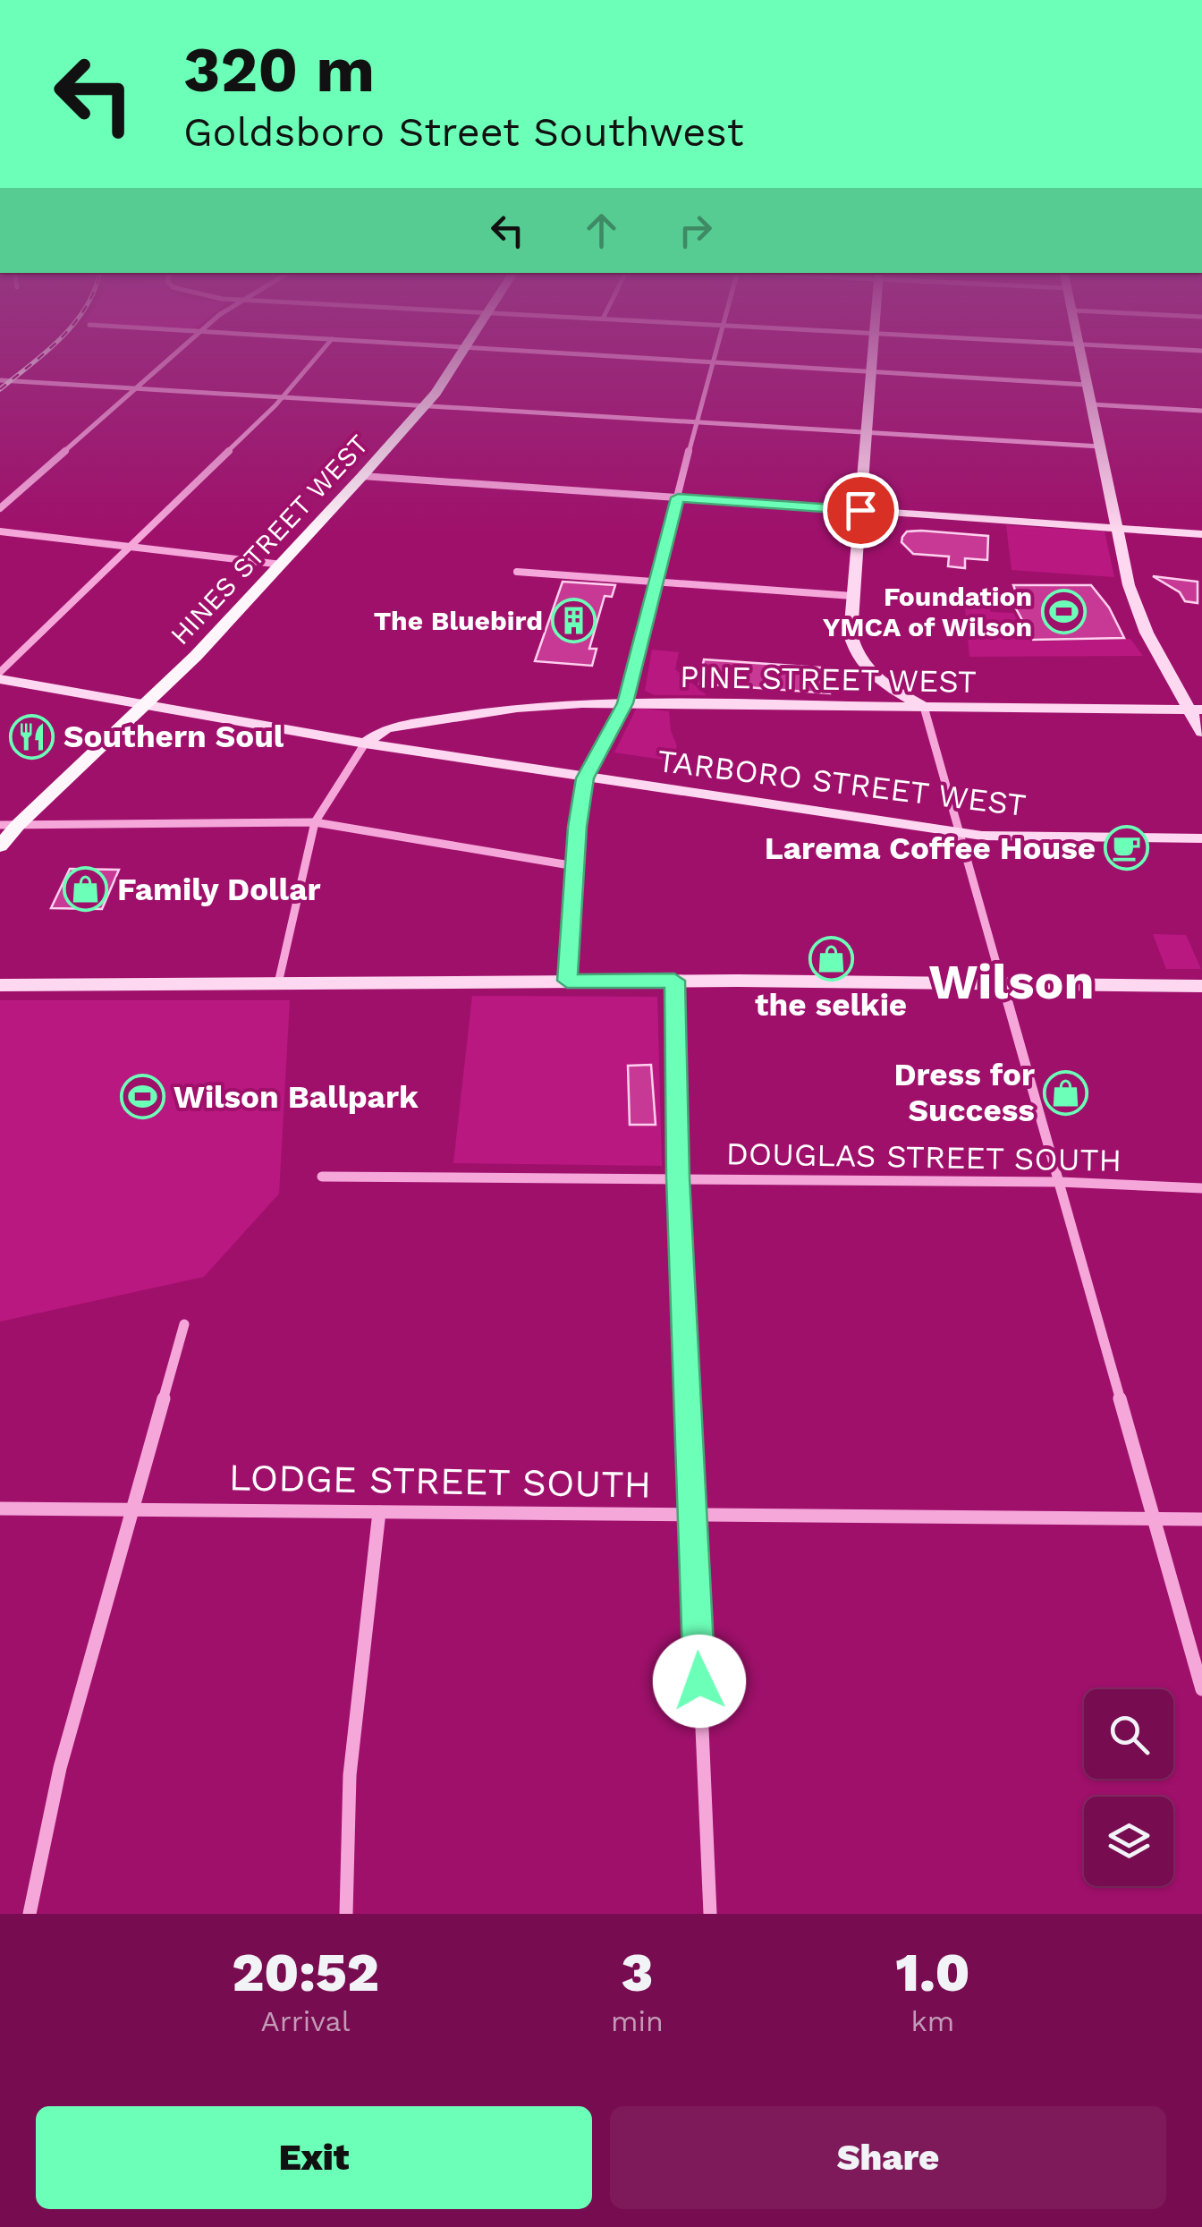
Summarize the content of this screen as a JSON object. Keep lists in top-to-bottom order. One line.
{"streets":{"main road":["HINES STREET WEST"],"street":["PINE STREET WEST","TARBORO STREET WEST","DOUGLAS STREET SOUTH","LODGE STREET SOUTH"]},"crossings":[["HINES STREET WEST","TARBORO STREET WEST"],["PINE STREET WEST","TARBORO STREET WEST"]],"districts":["Wilson"],"places":{"sports":["Foundation YMCA of Wilson","Wilson Ballpark"],"building":["The Bluebird"],"restaurant":["Southern Soul"],"cafe":["Larema Coffee House"],"shop":["Family Dollar","the selkie","Dress for Success"]},"page":{"turn":["320 m","Goldsboro Street Southwest"],"eta":["20:52","Arrival","3","min","1.0","km"],"buttons":["Exit","Share"]}}
